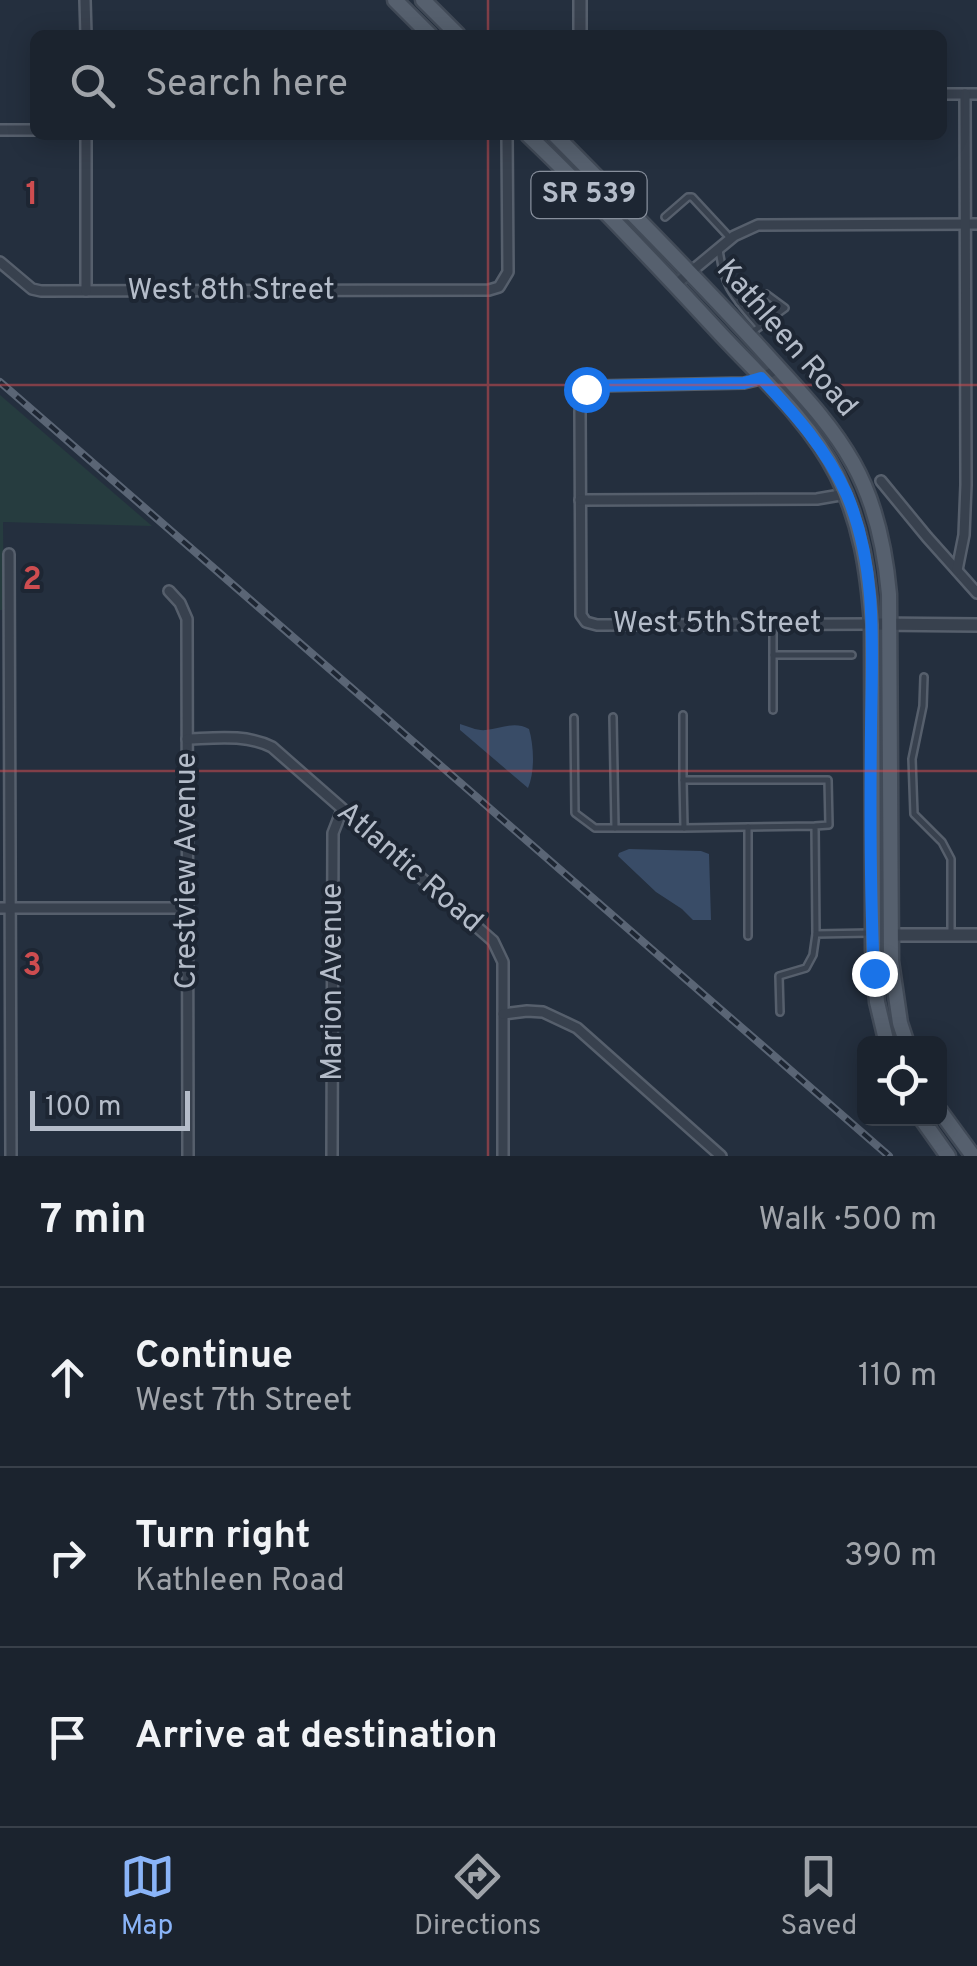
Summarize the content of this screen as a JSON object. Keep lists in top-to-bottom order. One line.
{"streets":{"main road":["SR 539","Kathleen Road"],"street":["West 8th Street","West 5th Street","Atlantic Road","Crestview Avenue","Marion Avenue"]},"crossings":[["Kathleen Road","West 5th Street"],["Atlantic Road","Crestview Avenue"],["Atlantic Road","Marion Avenue"]],"scale_bar":"100 m","page":{"search":"Search here","scale":"100 m","heading":["7 min","Walk · 500 m"],"list":[["Continue","West 7th Street","110 m"],["Turn right","Kathleen Road","390 m"],"Arrive at destination"],"nav":["Map","Directions","Saved"]},"grid":{"rows":["1","2","3"]}}
